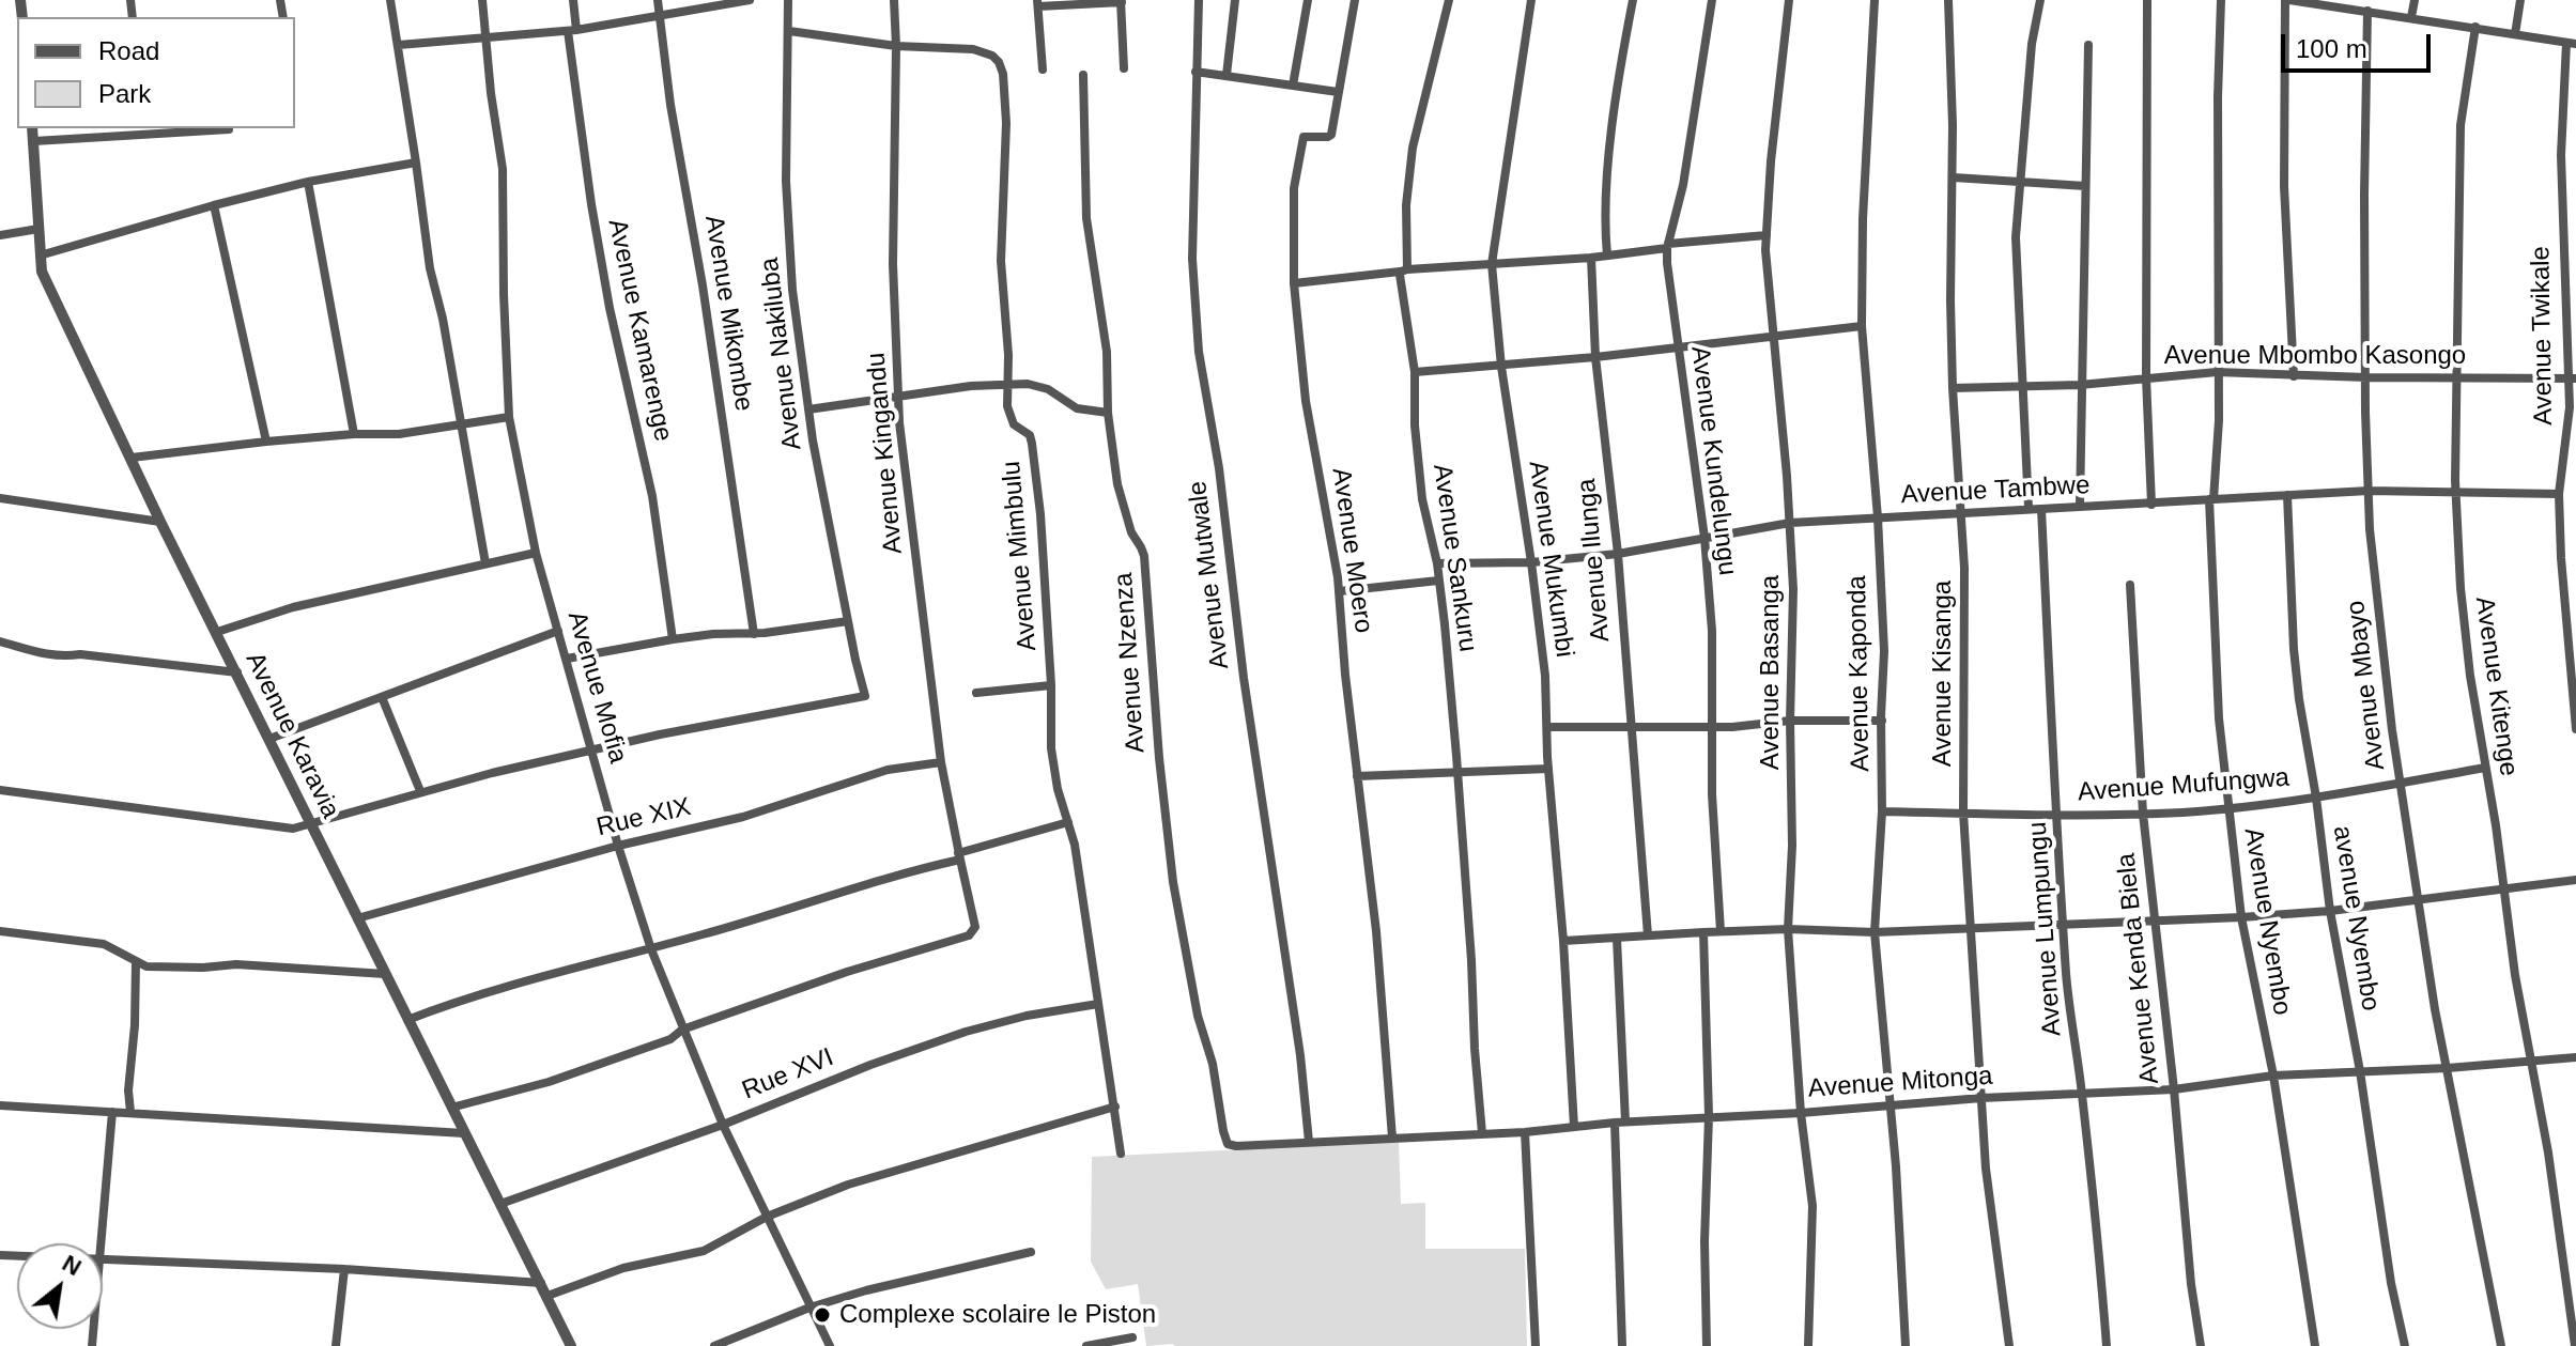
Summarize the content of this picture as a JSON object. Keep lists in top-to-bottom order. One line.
{"streets":{"street":["Avenue Mikombe","Avenue Kamarenge","Avenue Twikale","Avenue Nakiluba","Avenue Mbombo Kasongo","Avenue Kingandu","Avenue Kundelungu","Avenue Tambwe","Avenue Moero","Avenue Mimbulu","Avenue Sankuru","Avenue Mukumbi","Avenue Ilunga","Avenue Mutwale","Avenue Nzenza","Avenue Basanga","Avenue Kaponda","Avenue Kisanga","Avenue Mbayo","Avenue Kitenge","Avenue Mofia","Avenue Karavia","Avenue Mufungwa","Rue XIX","avenue Nyembo","Avenue Nyembo","Avenue Lumpungu","Avenue Kenda Biela","Rue XVI","Avenue Mitonga"]},"crossings":[["Avenue Twikale","Avenue Mbombo Kasongo"],["Avenue Twikale","Avenue Tambwe"],["Avenue Nakiluba","Avenue Mimbulu"],["Avenue Nakiluba","Avenue Mofia"],["Avenue Mbombo Kasongo","Avenue Kisanga"],["Avenue Mbombo Kasongo","Avenue Mbayo"],["Avenue Mbombo Kasongo","Avenue Kitenge"],["Avenue Mbombo Kasongo","Avenue Nyembo"],["Avenue Kingandu","Avenue Mimbulu"],["Avenue Kingandu","Avenue Mofia"],["Avenue Kingandu","Rue XIX"],["Avenue Kundelungu","Avenue Tambwe"],["Avenue Tambwe","Avenue Sankuru"],["Avenue Tambwe","Avenue Mukumbi"],["Avenue Tambwe","Avenue Ilunga"],["Avenue Tambwe","Avenue Basanga"],["Avenue Tambwe","Avenue Kaponda"],["Avenue Tambwe","Avenue Kisanga"],["Avenue Tambwe","Avenue Mbayo"],["Avenue Tambwe","Avenue Kitenge"],["Avenue Tambwe","avenue Nyembo"],["Avenue Tambwe","Avenue Nyembo"],["Avenue Tambwe","Avenue Lumpungu"],["Avenue Moero","Avenue Mitonga"],["Avenue Mimbulu","Rue XVI"],["Avenue Sankuru","Avenue Mitonga"],["Avenue Mukumbi","Avenue Mitonga"],["Avenue Mutwale","Avenue Mitonga"],["Avenue Nzenza","Avenue Mitonga"],["Avenue Basanga","Avenue Mitonga"],["Avenue Kaponda","Avenue Mufungwa"],["Avenue Kaponda","Avenue Mitonga"],["Avenue Kisanga","Avenue Mufungwa"],["Avenue Kisanga","Avenue Mitonga"],["Avenue Mbayo","Avenue Mufungwa"],["Avenue Mbayo","Avenue Mitonga"],["Avenue Kitenge","Avenue Mufungwa"],["Avenue Kitenge","Avenue Mitonga"],["Avenue Mofia","Rue XIX"],["Avenue Mofia","Rue XVI"],["Avenue Karavia","Rue XIX"],["Avenue Karavia","Rue XVI"],["Avenue Mufungwa","avenue Nyembo"],["Avenue Mufungwa","Avenue Nyembo"],["Avenue Mufungwa","Avenue Lumpungu"],["Avenue Mufungwa","Avenue Kenda Biela"],["avenue Nyembo","Avenue Mitonga"],["Avenue Nyembo","Avenue Mitonga"],["Avenue Lumpungu","Avenue Mitonga"],["Avenue Kenda Biela","Avenue Mitonga"]],"places":["Complexe scolaire le Piston"],"legend":["Road","Park"],"scale_bar":"100 m","north":"top right"}
